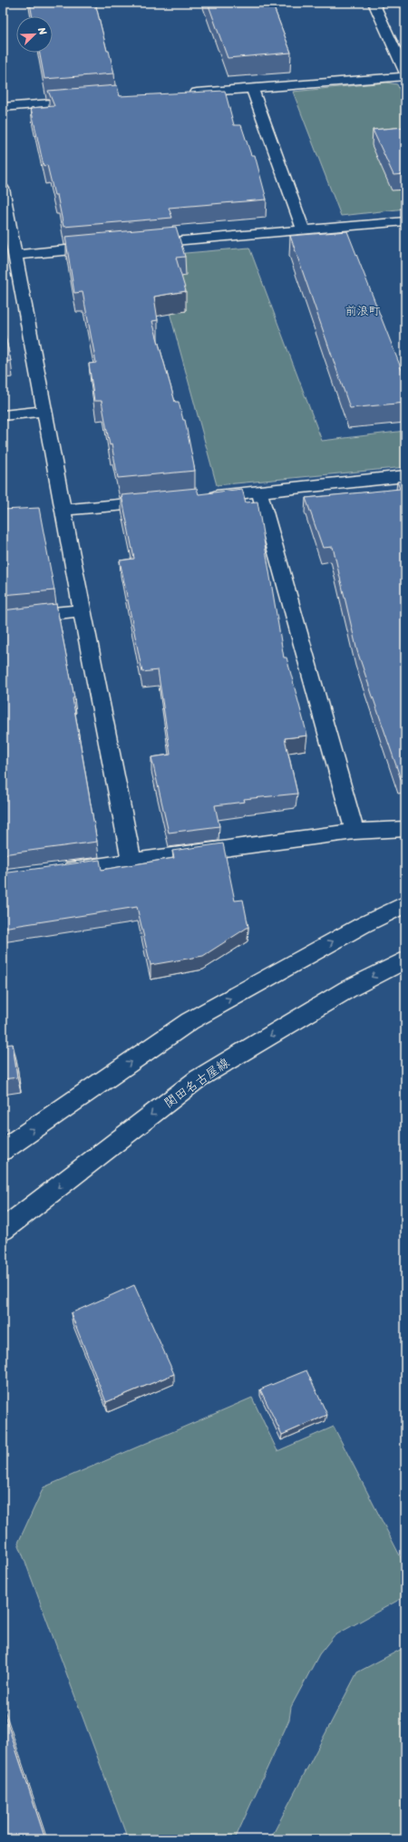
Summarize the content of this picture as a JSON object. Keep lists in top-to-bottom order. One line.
{"streets":{"street":["関田名古屋線"]},"districts":["前浪町"],"north":"top right"}
